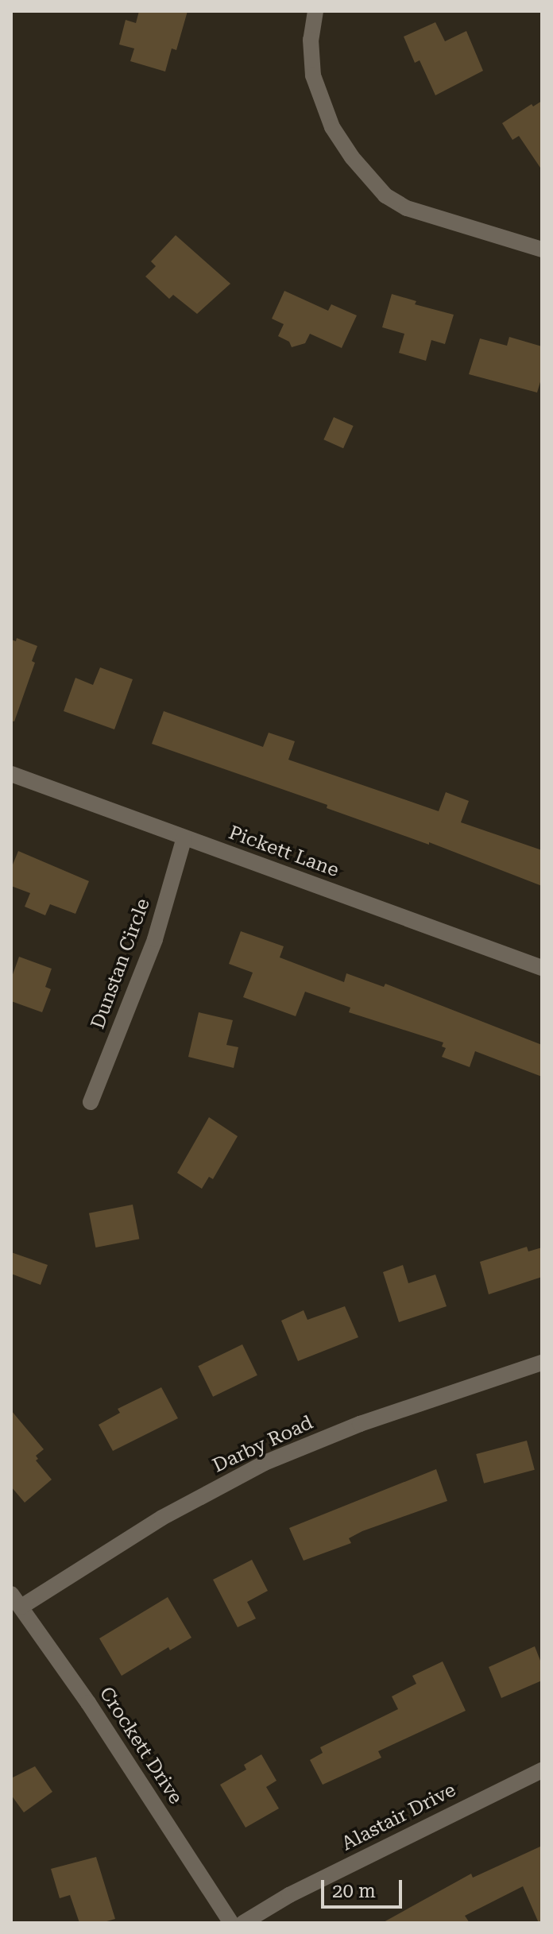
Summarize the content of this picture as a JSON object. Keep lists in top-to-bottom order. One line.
{"streets":{"street":["Pickett Lane","Dunstan Circle","Darby Road","Crockett Drive","Alastair Drive"]},"crossings":[["Pickett Lane","Dunstan Circle"],["Darby Road","Crockett Drive"]],"scale_bar":"20 m"}
